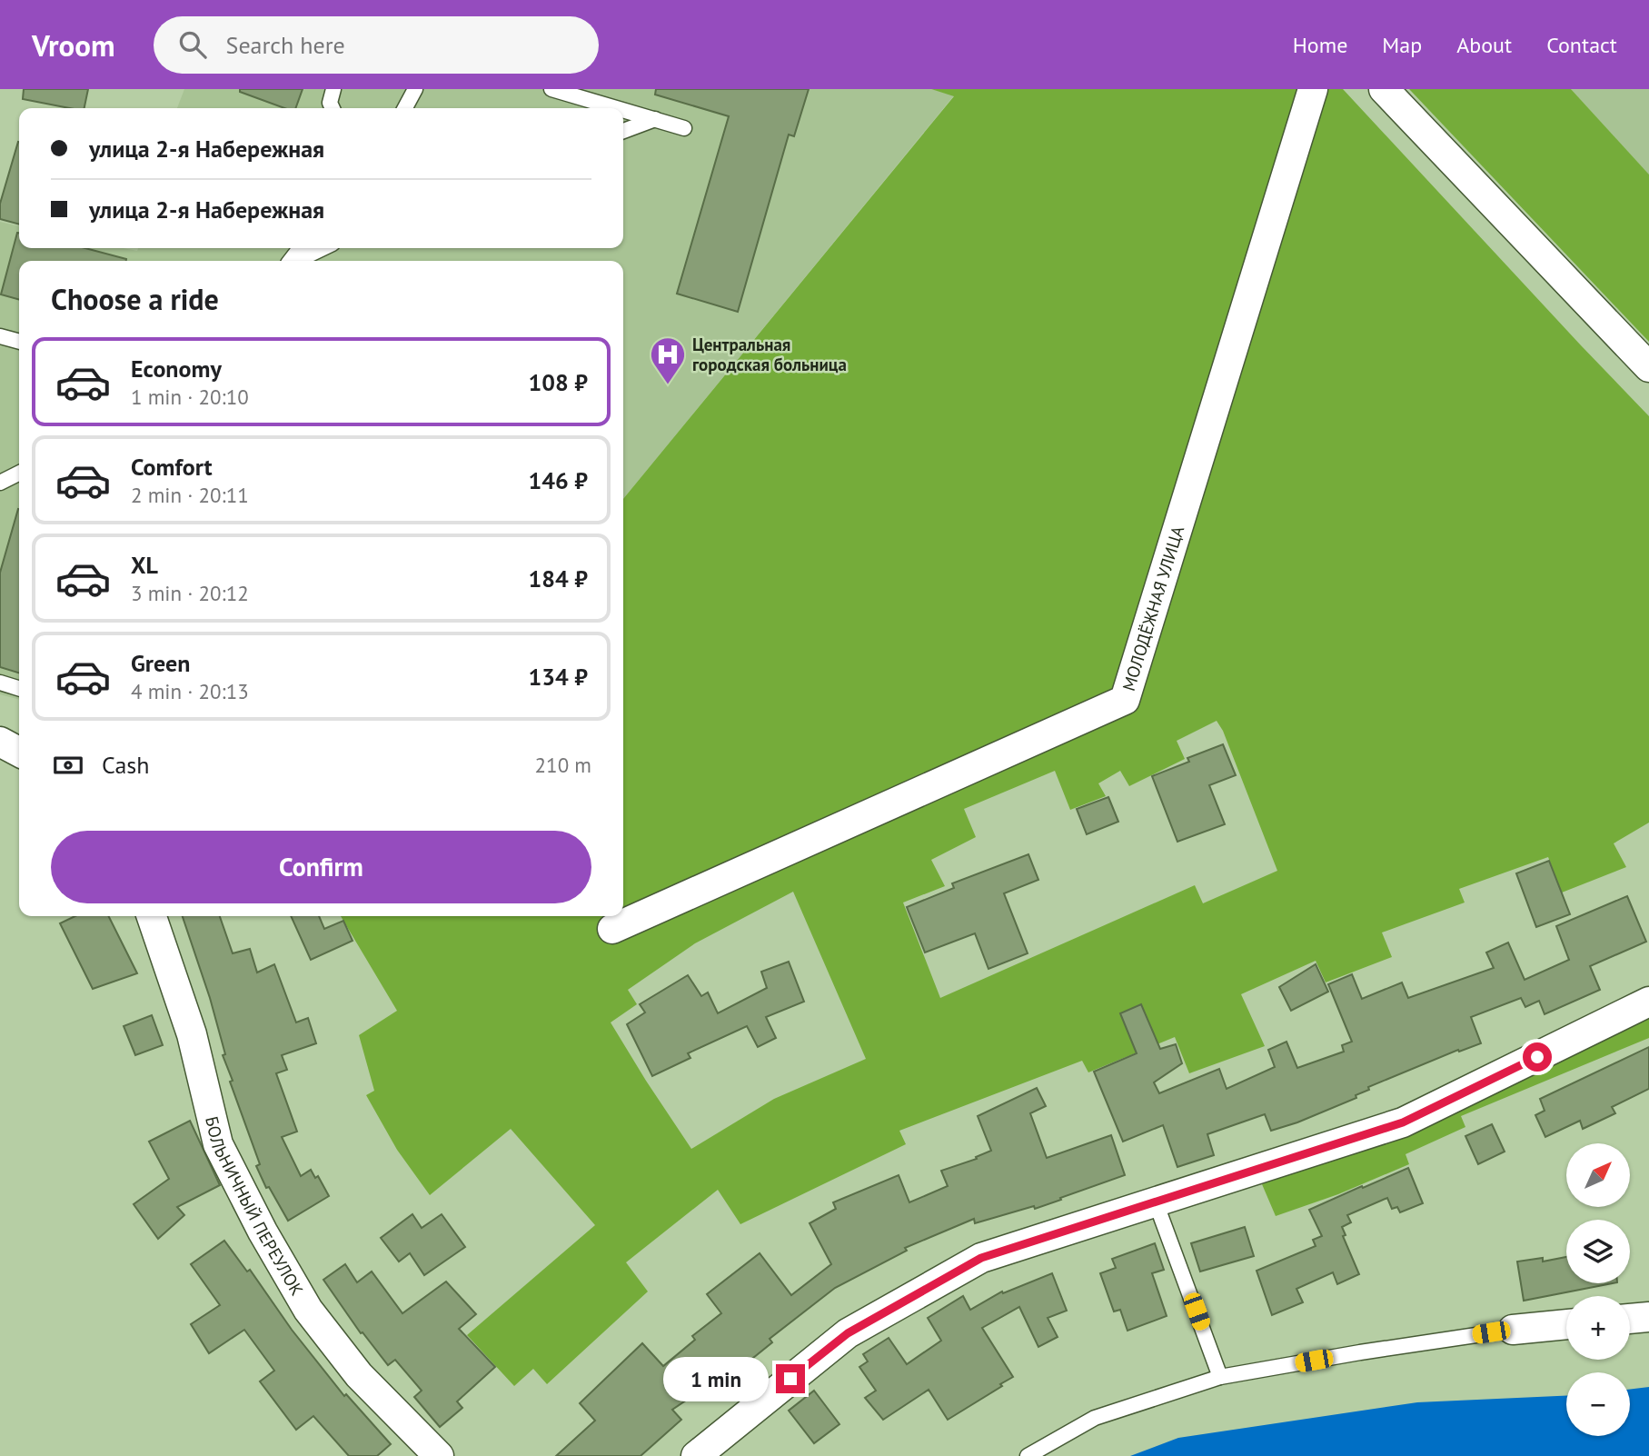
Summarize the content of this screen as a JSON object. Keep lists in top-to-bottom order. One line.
{"streets":{"street":["МОЛОДЁЖНАЯ УЛИЦА","БОЛЬНИЧНЫЙ ПЕРЕУЛОК"]},"places":{"hospital":["Центральная городская больница"]},"north":"top right","page":{"header":"Vroom","search":"Search here","nav":["Home","Map","About","Contact"],"banner":["улица 2-я Набережная","улица 2-я Набережная"],"heading":"Choose a ride","list":[{"name":"Economy","note":"1 min · 20:10","value":"108 ₽"},{"name":"Comfort","note":"2 min · 20:11","value":"146 ₽"},{"name":"XL","note":"3 min · 20:12","value":"184 ₽"},{"name":"Green","note":"4 min · 20:13","value":"134 ₽"}],"pay":["Cash","210 m"],"buttons":"Confirm","map_buttons":["+","−"],"bubble":"1 min"}}
